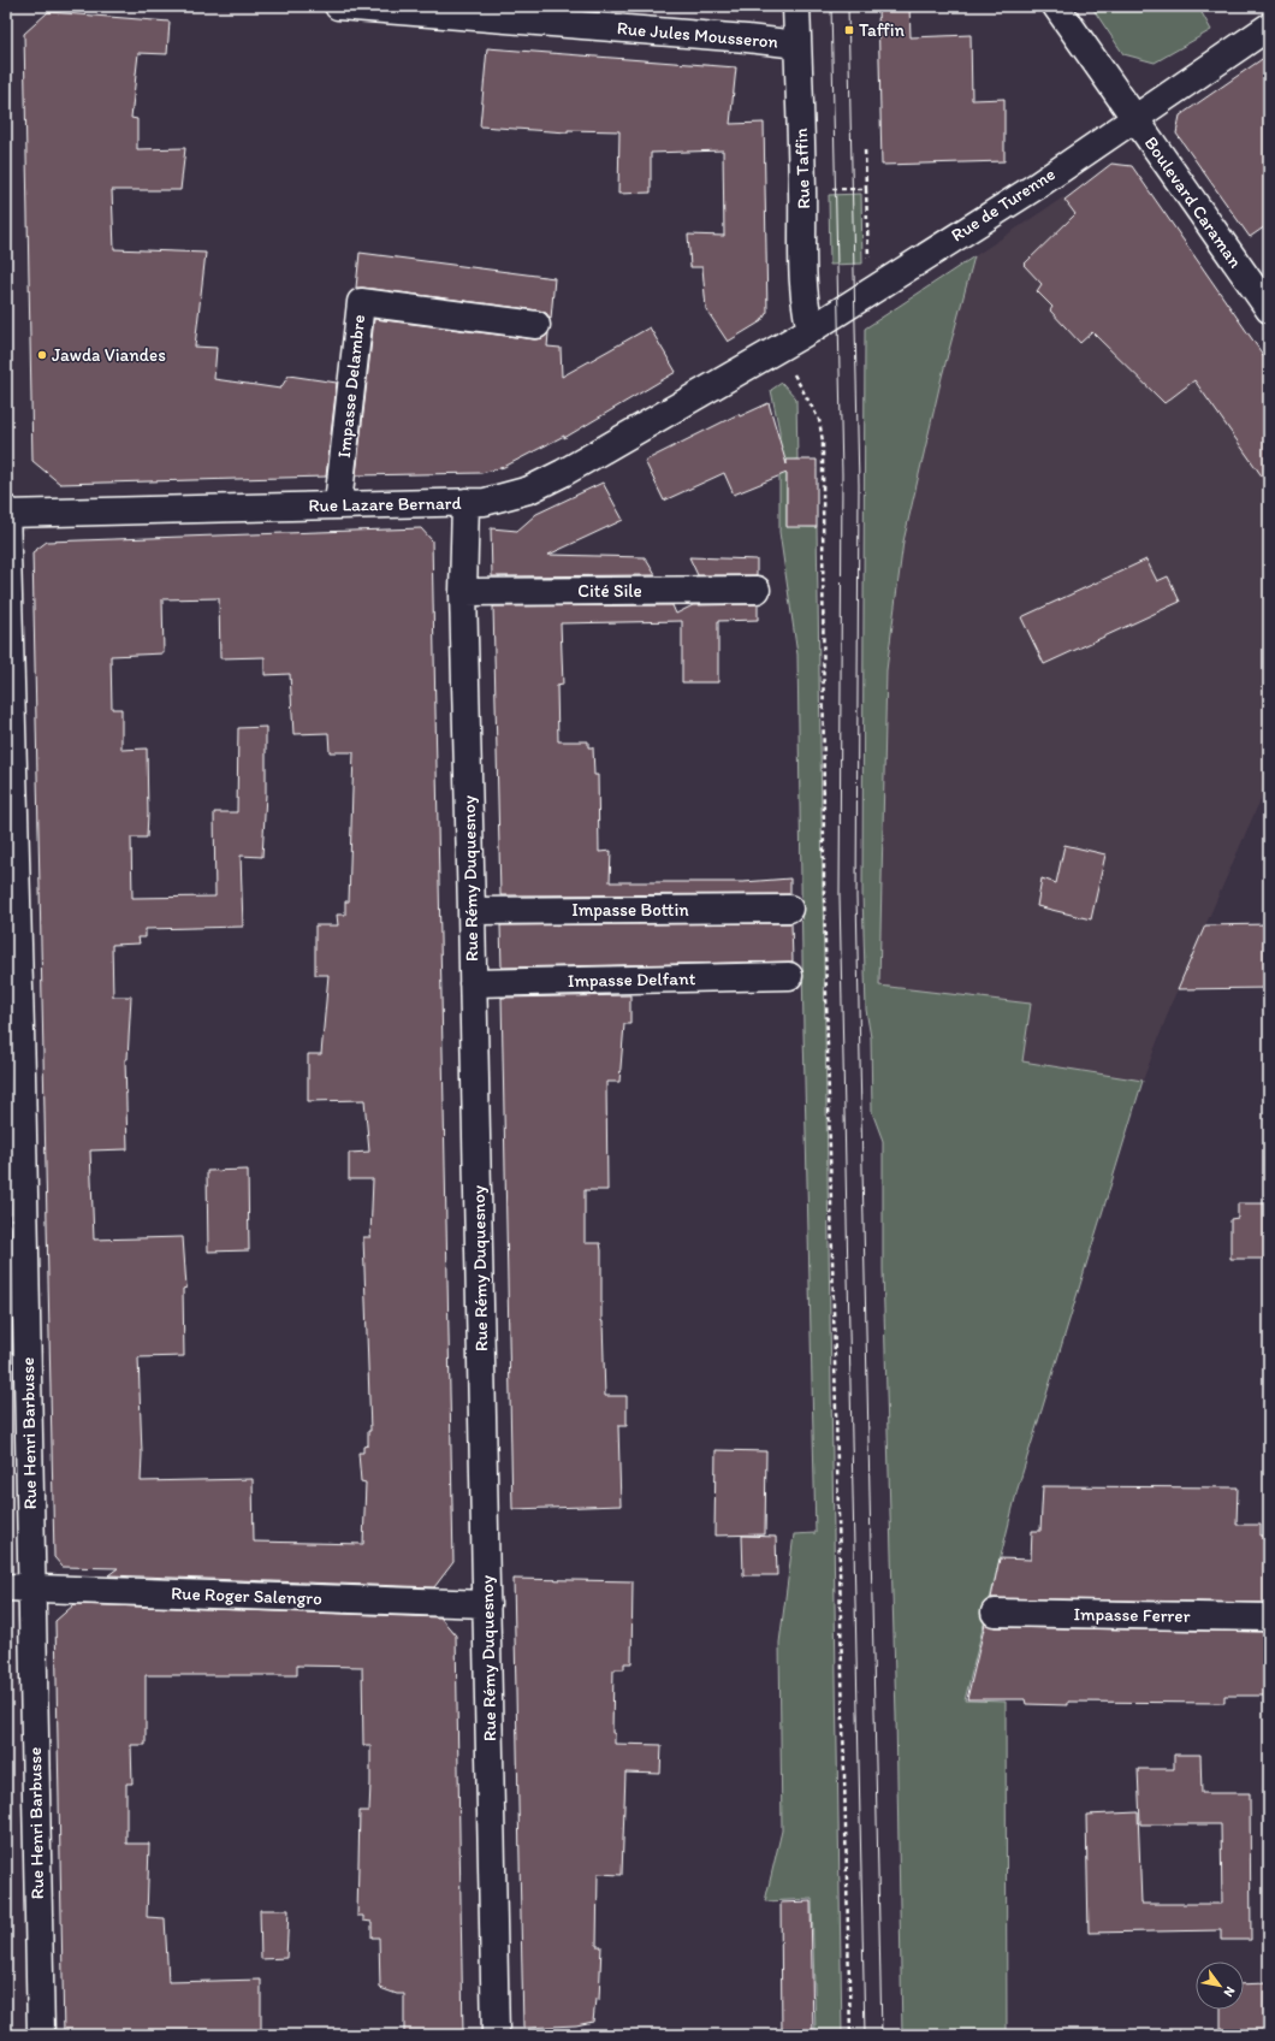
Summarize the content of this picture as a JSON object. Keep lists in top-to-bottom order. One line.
{"streets":{"street":["Rue Jules Mousseron","Rue Taffin","Boulevard Caraman","Rue de Turenne","Impasse Delambre","Rue Lazare Bernard","Cité Sile","Rue Rémy Duquesnoy","Impasse Bottin","Impasse Delfant","Rue Henri Barbusse","Rue Roger Salengro","Impasse Ferrer"]},"crossings":[["Rue Jules Mousseron","Rue Taffin"],["Rue Taffin","Rue de Turenne"],["Boulevard Caraman","Rue de Turenne"],["Rue de Turenne","Rue Lazare Bernard"],["Impasse Delambre","Rue Lazare Bernard"],["Rue Lazare Bernard","Rue Rémy Duquesnoy"],["Rue Lazare Bernard","Rue Henri Barbusse"],["Cité Sile","Rue Rémy Duquesnoy"],["Rue Rémy Duquesnoy","Impasse Bottin"],["Rue Rémy Duquesnoy","Impasse Delfant"],["Rue Rémy Duquesnoy","Rue Roger Salengro"],["Rue Henri Barbusse","Rue Roger Salengro"]],"places":{"transit":["Taffin"],"other":["Jawda Viandes"]},"north":"bottom right"}
